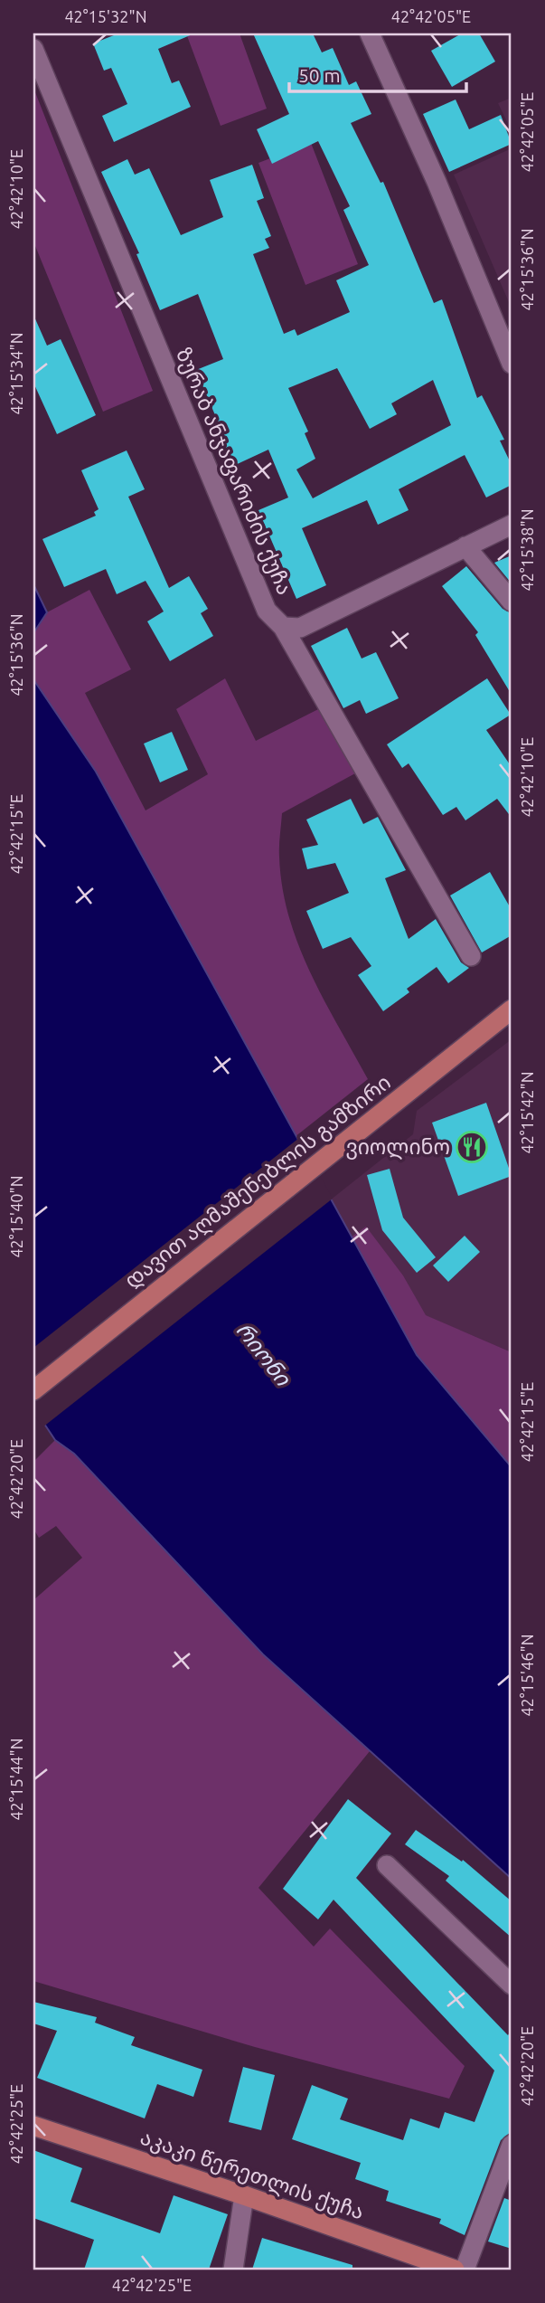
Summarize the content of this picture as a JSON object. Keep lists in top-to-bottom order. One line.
{"streets":{"main road":["დავით აღმაშენებლის გამზირი","აკაკი წერეთლის ქუჩა"],"street":["ზურაბ ანჯაფარიძის ქუჩა"]},"water":["რიონი"],"places":{"restaurant":["ვიოლინო"]},"scale_bar":"50 m","coordinates":["42°15'32\"N","42°42'05\"E","42°42'10\"E","42°15'36\"N","42°15'34\"N","42°15'38\"N","42°42'15\"E","42°15'42\"N","42°15'40\"N","42°42'20\"E","42°15'46\"N","42°15'44\"N","42°42'25\"E"]}
